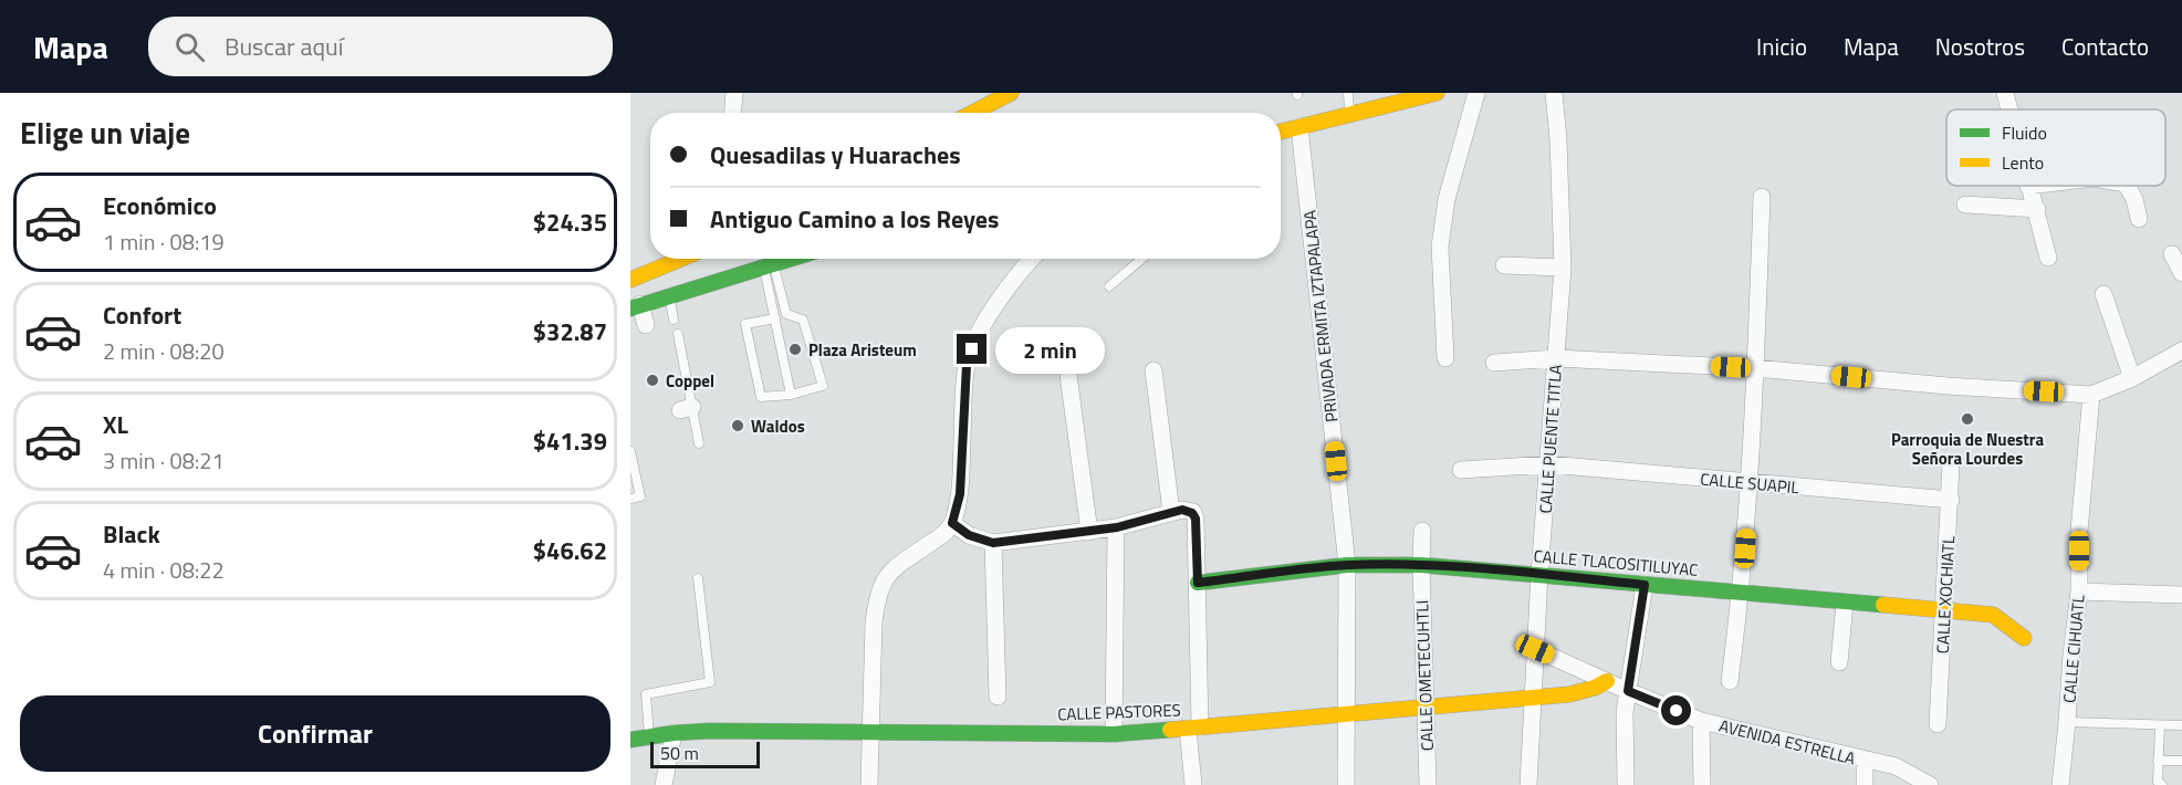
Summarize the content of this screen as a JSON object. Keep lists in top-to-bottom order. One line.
{"streets":{"street":["PRIVADA ERMITA IZTAPALAPA","CALLE PUENTE TITLA","CALLE SUAPIL","CALLE TLACOSITILUYAC","CALLE XOCHIATL","CALLE CIHUATL","CALLE OMETECUHTLI","CALLE PASTORES","AVENIDA ESTRELLA"]},"crossings":[["PRIVADA ERMITA IZTAPALAPA","CALLE TLACOSITILUYAC"],["PRIVADA ERMITA IZTAPALAPA","CALLE PASTORES"],["CALLE PUENTE TITLA","CALLE SUAPIL"],["CALLE PUENTE TITLA","CALLE TLACOSITILUYAC"],["CALLE PUENTE TITLA","CALLE PASTORES"],["CALLE PUENTE TITLA","AVENIDA ESTRELLA"],["CALLE SUAPIL","CALLE XOCHIATL"],["CALLE TLACOSITILUYAC","CALLE XOCHIATL"],["CALLE TLACOSITILUYAC","CALLE OMETECUHTLI"],["CALLE OMETECUHTLI","CALLE PASTORES"],["CALLE PASTORES","AVENIDA ESTRELLA"]],"places":["Plaza Aristeum","Coppel","Parroquia de Nuestra Señora Lourdes","Waldos"],"legend":["Fluido","Lento"],"scale_bar":"50 m","page":{"header":"Mapa","search":"Buscar aquí","nav":["Inicio","Mapa","Nosotros","Contacto"],"heading":"Elige un viaje","banner":["Quesadilas y Huaraches","Antiguo Camino a los Reyes"],"list":[{"name":"Económico","note":"1 min · 08:19","value":"$24.35"},{"name":"Confort","note":"2 min · 08:20","value":"$32.87"},{"name":"XL","note":"3 min · 08:21","value":"$41.39"},{"name":"Black","note":"4 min · 08:22","value":"$46.62"}],"bubble":"2 min","buttons":"Confirmar","scale":"50 m"}}
